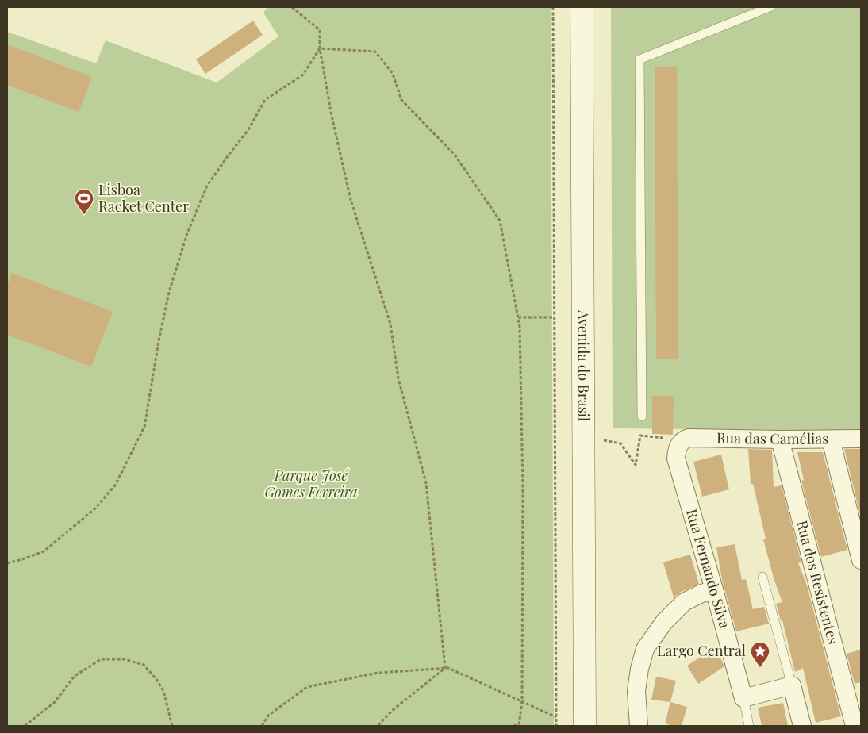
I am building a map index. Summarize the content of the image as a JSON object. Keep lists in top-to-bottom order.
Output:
{
  "streets": {
    "main road": ["Avenida do Brasil"],
    "street": ["Rua das Camélias", "Rua Fernando Silva", "Rua dos Resistentes"]
  },
  "crossings": [
    ["Rua das Camélias", "Rua Fernando Silva"],
    ["Rua das Camélias", "Rua dos Resistentes"]
  ],
  "parks": ["Parque José Gomes Ferreira"],
  "places": {
    "sports": ["Lisboa Racket Center"],
    "place": ["Largo Central"]
  }
}
